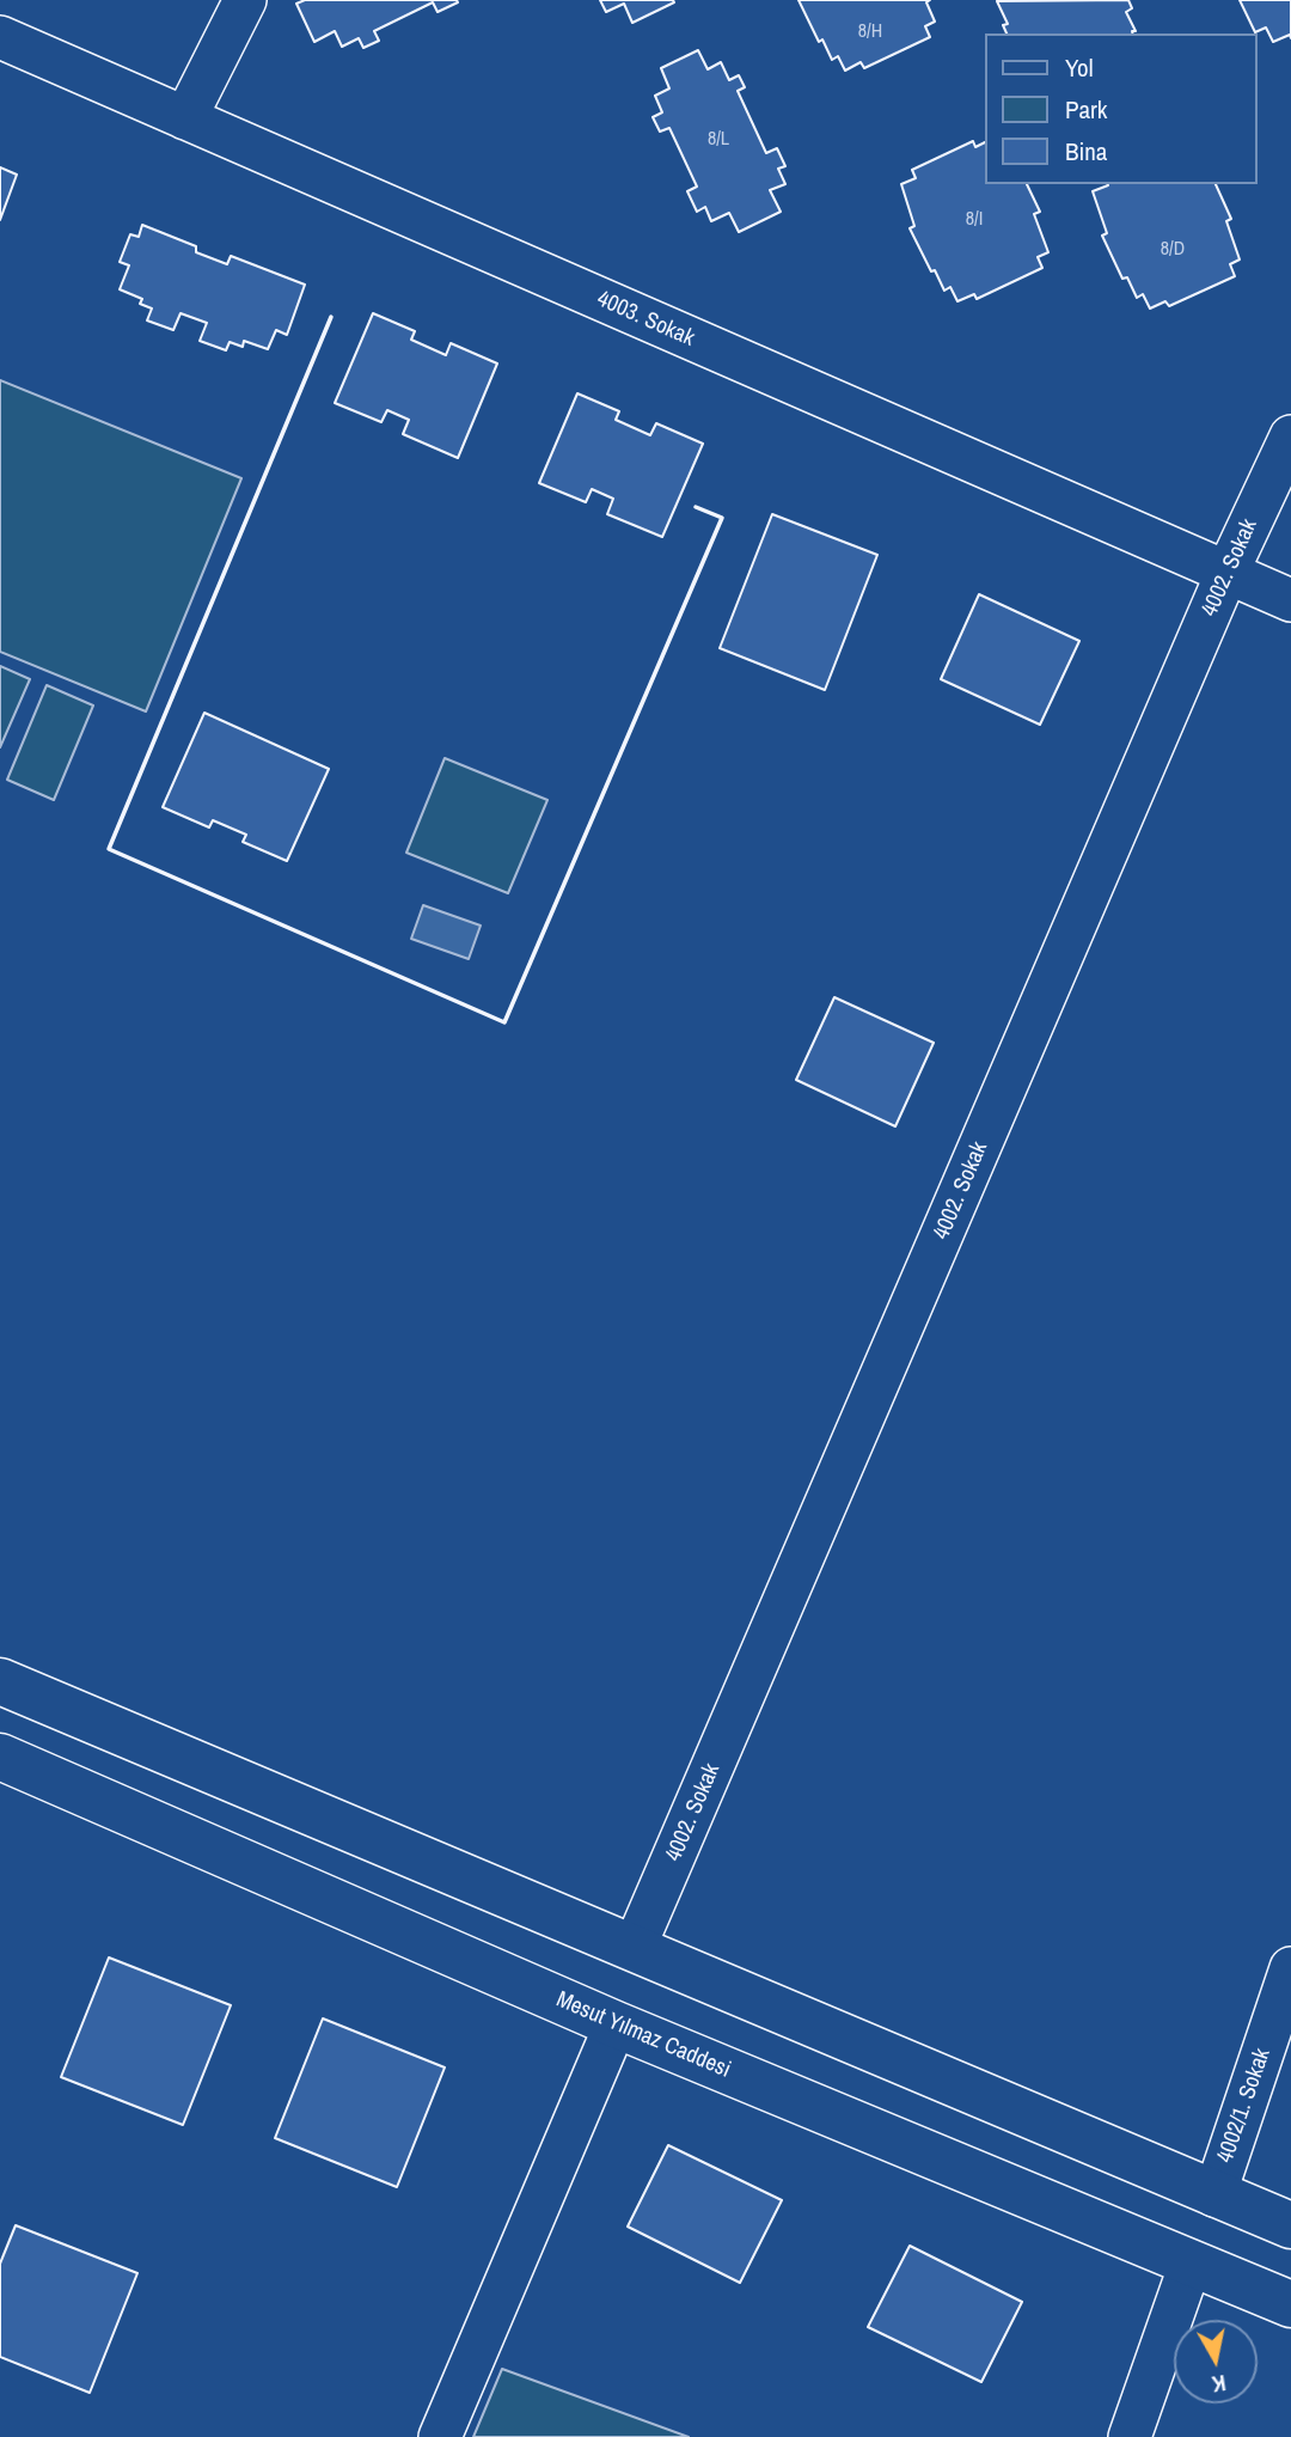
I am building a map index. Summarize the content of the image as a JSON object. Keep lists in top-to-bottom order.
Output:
{
  "streets": {
    "main road": ["Mesut Yılmaz Caddesi"],
    "street": ["4003. Sokak", "4002. Sokak", "4002/1. Sokak"]
  },
  "crossings": [
    ["4003. Sokak", "4002. Sokak"]
  ],
  "house_numbers": [
    "8/H",
    "8/L",
    "8/I",
    "8/D"
  ],
  "legend": ["Yol", "Park", "Bina"],
  "north": "bottom"
}
